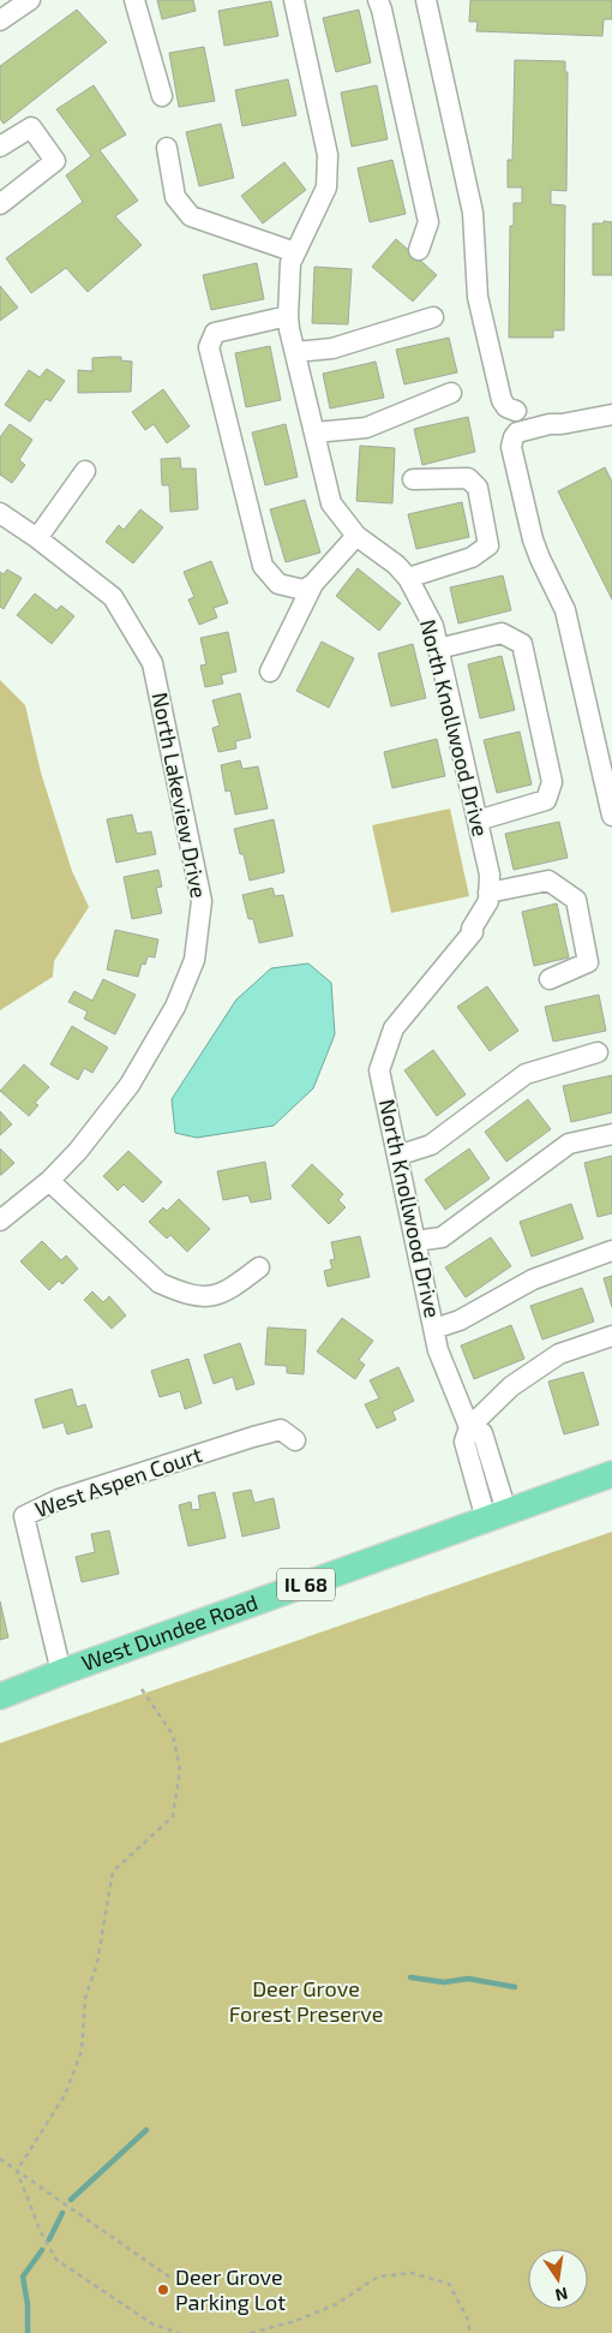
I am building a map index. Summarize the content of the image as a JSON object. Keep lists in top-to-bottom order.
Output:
{
  "streets": {
    "main road": ["IL 68", "West Dundee Road"],
    "street": ["North Knollwood Drive", "North Lakeview Drive", "West Aspen Court"]
  },
  "crossings": [
    ["North Knollwood Drive", "West Dundee Road"],
    ["West Aspen Court", "West Dundee Road"]
  ],
  "parks": ["Deer Grove Forest Preserve"],
  "places": ["Deer Grove Parking Lot"],
  "north": "bottom"
}
